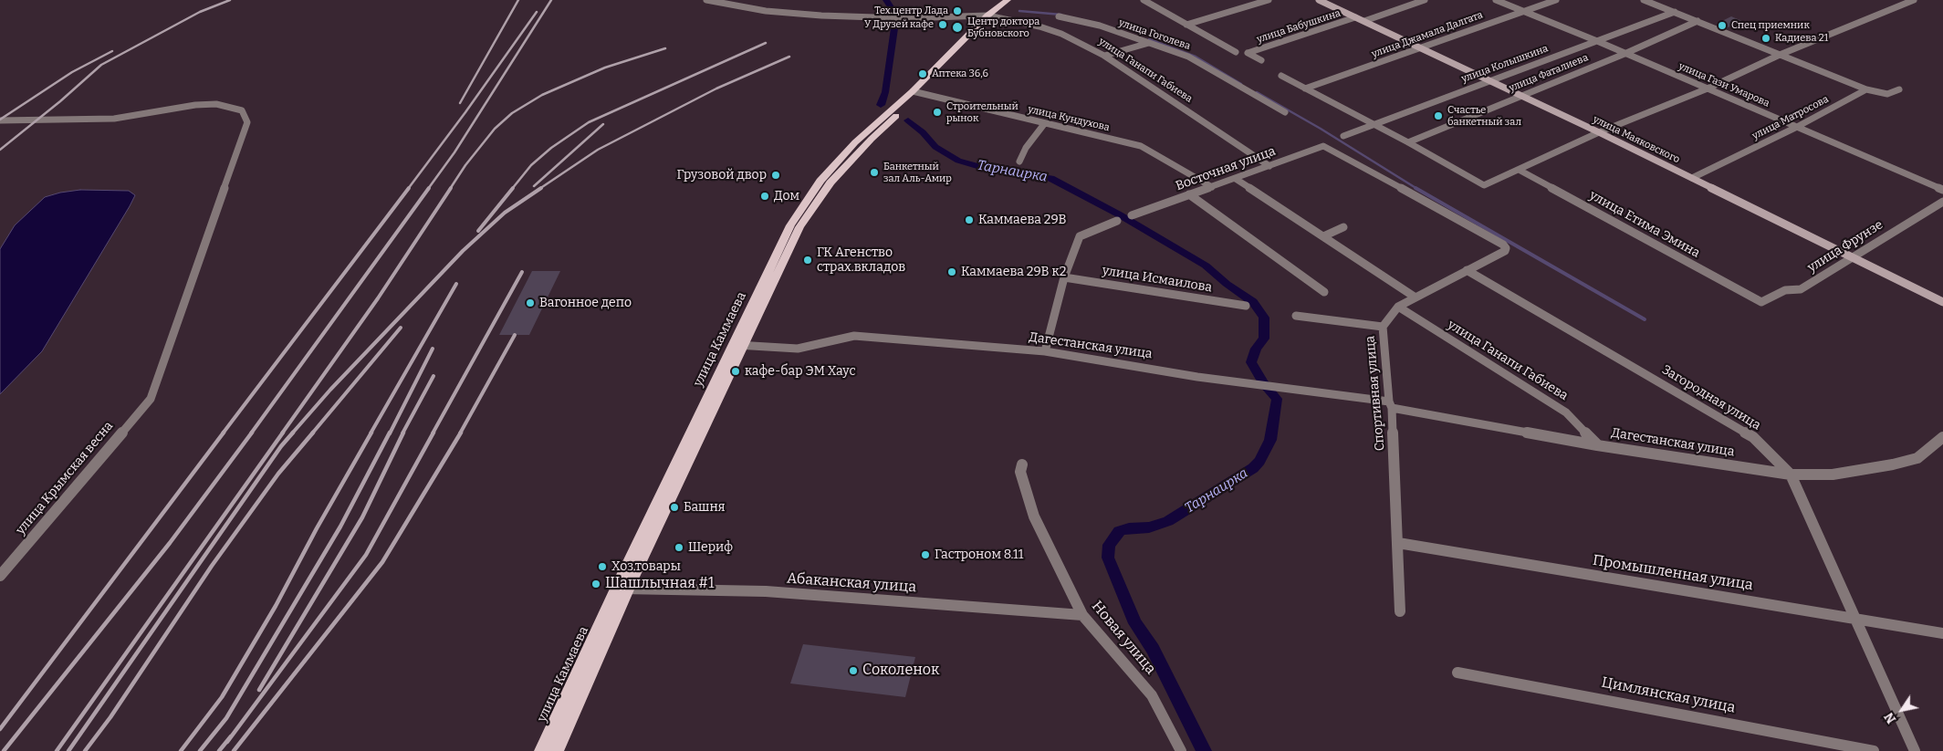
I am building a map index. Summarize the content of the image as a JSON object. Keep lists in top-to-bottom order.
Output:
{
  "streets": {
    "main road": ["улица Каммаева"],
    "street": [
      "улица Бабушкина",
      "улица Гоголева",
      "улица Джамала Далгата",
      "улица Колышкина",
      "улица Ганапи Габиева",
      "улица Фаталиева",
      "улица Гази Умарова",
      "улица Матросова",
      "улица Кундухова",
      "улица Маяковского",
      "Восточная улица",
      "улица Етима Эмина",
      "улица Фрунзе",
      "улица Исмаилова",
      "Дагестанская улица",
      "Спортивная улица",
      "Загородная улица",
      "улица Крымская весна",
      "Промышленная улица",
      "Абаканская улица",
      "Новая улица",
      "Цимлянская улица"
    ]
  },
  "crossings": [
    ["улица Бабушкина", "улица Маяковского"],
    ["улица Джамала Далгата", "улица Гази Умарова"],
    ["улица Джамала Далгата", "улица Маяковского"],
    ["улица Колышкина", "улица Гази Умарова"],
    ["улица Колышкина", "улица Маяковского"],
    ["улица Ганапи Габиева", "Восточная улица"],
    ["улица Ганапи Габиева", "улица Каммаева"],
    ["улица Ганапи Габиева", "Дагестанская улица"],
    ["улица Ганапи Габиева", "Спортивная улица"],
    ["улица Фаталиева", "улица Гази Умарова"],
    ["улица Фаталиева", "улица Маяковского"],
    ["улица Гази Умарова", "улица Матросова"],
    ["улица Матросова", "улица Маяковского"],
    ["улица Кундухова", "Восточная улица"],
    ["улица Кундухова", "улица Каммаева"],
    ["улица Маяковского", "улица Фрунзе"],
    ["Восточная улица", "Спортивная улица"],
    ["улица Етима Эмина", "улица Фрунзе"],
    ["улица Каммаева", "Дагестанская улица"],
    ["улица Каммаева", "Абаканская улица"],
    ["Дагестанская улица", "Спортивная улица"],
    ["Дагестанская улица", "Загородная улица"],
    ["Спортивная улица", "Загородная улица"],
    ["Спортивная улица", "Промышленная улица"],
    ["Загородная улица", "Промышленная улица"],
    ["Абаканская улица", "Новая улица"]
  ],
  "water": ["Тарнаирка"],
  "places": [
    "Тех.центр Лада",
    "У Друзей кафе",
    "Спец приемник",
    "Центр доктора Бубновского",
    "Кадиева 21",
    "Аптека 36,6",
    "Строительный рынок",
    "Счастье банкетный зал",
    "Банкетный зал Аль-Амир",
    "Грузовой двор",
    "Дом",
    "Каммаева 29В",
    "ГК Агенство страх.вкладов",
    "Каммаева 29В к2",
    "Вагонное депо",
    "кафе-бар ЭМ Хаус",
    "Башня",
    "Шериф",
    "Гастроном 8.11",
    "Хоз.товары",
    "Шашлычная #1",
    "Соколенок"
  ],
  "north": "bottom left"
}
